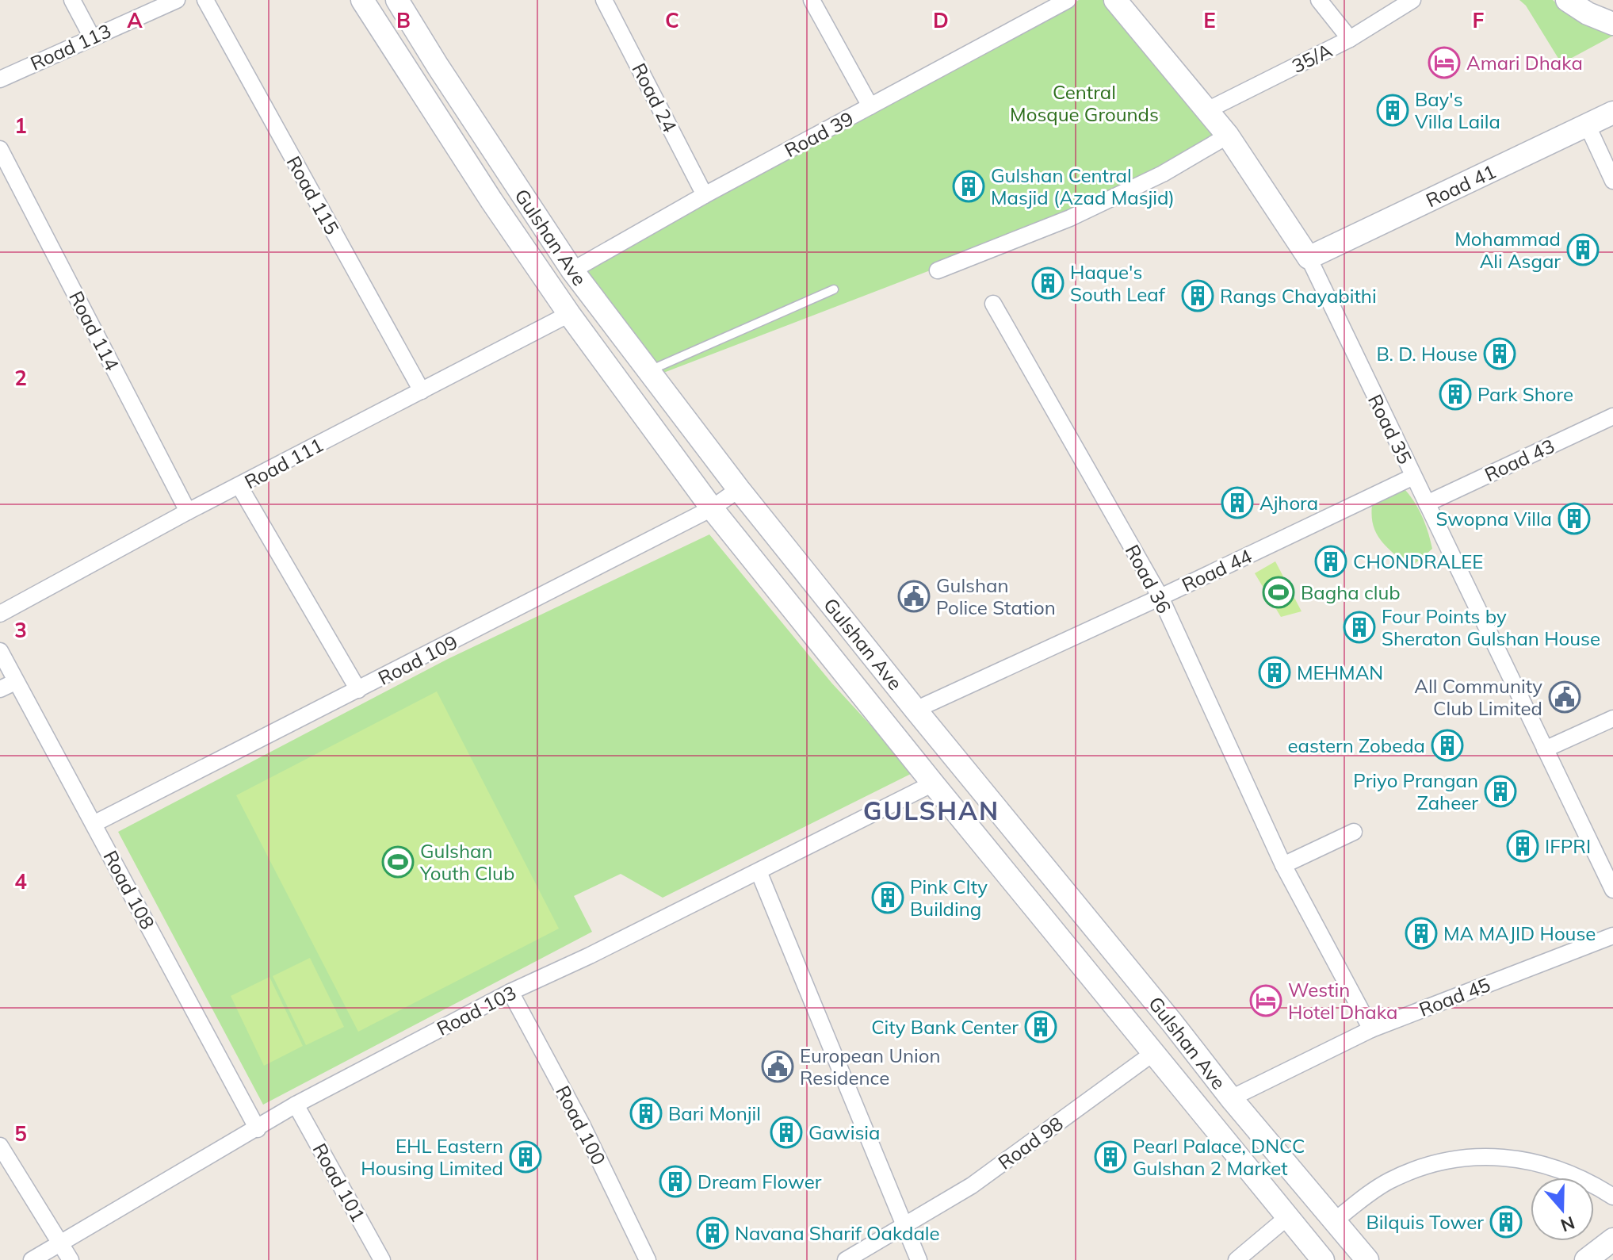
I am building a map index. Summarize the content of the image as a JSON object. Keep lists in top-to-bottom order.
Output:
{
  "streets": {
    "main road": ["Road 41", "Gulshan Ave", "Road 35"],
    "street": [
      "Road 113",
      "35/A",
      "Road 24",
      "Road 39",
      "Road 115",
      "Road 114",
      "Road 43",
      "Road 111",
      "Road 44",
      "Road 36",
      "Road 109",
      "Road 108",
      "Road 45",
      "Road 103",
      "Road 100",
      "Road 98",
      "Road 101"
    ]
  },
  "crossings": [
    ["35/A", "Road 35"],
    ["Road 24", "Road 39"],
    ["Road 39", "Gulshan Ave"],
    ["Road 41", "Road 35"],
    ["Road 115", "Road 111"],
    ["Gulshan Ave", "Road 111"],
    ["Gulshan Ave", "Road 44"],
    ["Gulshan Ave", "Road 109"],
    ["Gulshan Ave", "Road 45"],
    ["Gulshan Ave", "Road 103"],
    ["Gulshan Ave", "Road 98"],
    ["Road 114", "Road 111"],
    ["Road 35", "Road 43"],
    ["Road 35", "Road 44"],
    ["Road 44", "Road 36"],
    ["Road 36", "Road 45"],
    ["Road 109", "Road 108"],
    ["Road 108", "Road 103"],
    ["Road 103", "Road 100"],
    ["Road 103", "Road 101"]
  ],
  "districts": ["GULSHAN"],
  "parks": ["Central Mosque Grounds"],
  "places": {
    "hotel": ["Amari Dhaka", "Westin Hotel Dhaka"],
    "building": [
      "Bay's Villa Laila",
      "Gulshan Central Masjid (Azad Masjid)",
      "Mohammad Ali Asgar",
      "Haque's South Leaf",
      "Rangs Chayabithi",
      "B. D. House",
      "Park Shore",
      "Ajhora",
      "Swopna Villa",
      "CHONDRALEE",
      "Four Points by Sheraton Gulshan House",
      "MEHMAN",
      "eastern Zobeda",
      "Priyo Prangan Zaheer",
      "IFPRI",
      "Pink CIty Building",
      "MA MAJID House",
      "City Bank Center",
      "Bari Monjil",
      "Gawisia",
      "EHL Eastern Housing Limited",
      "Pearl Palace, DNCC Gulshan 2 Market",
      "Dream Flower",
      "Bilquis Tower",
      "Navana Sharif Oakdale"
    ],
    "sports": ["Bagha club", "Gulshan Youth Club"],
    "public building": ["Gulshan Police Station", "All Community Club Limited", "European Union Residence"]
  },
  "north": "bottom",
  "grid": {
    "columns": [
      "A",
      "B",
      "C",
      "D",
      "E",
      "F"
    ],
    "rows": [
      "1",
      "2",
      "3",
      "4",
      "5"
    ]
  }
}
